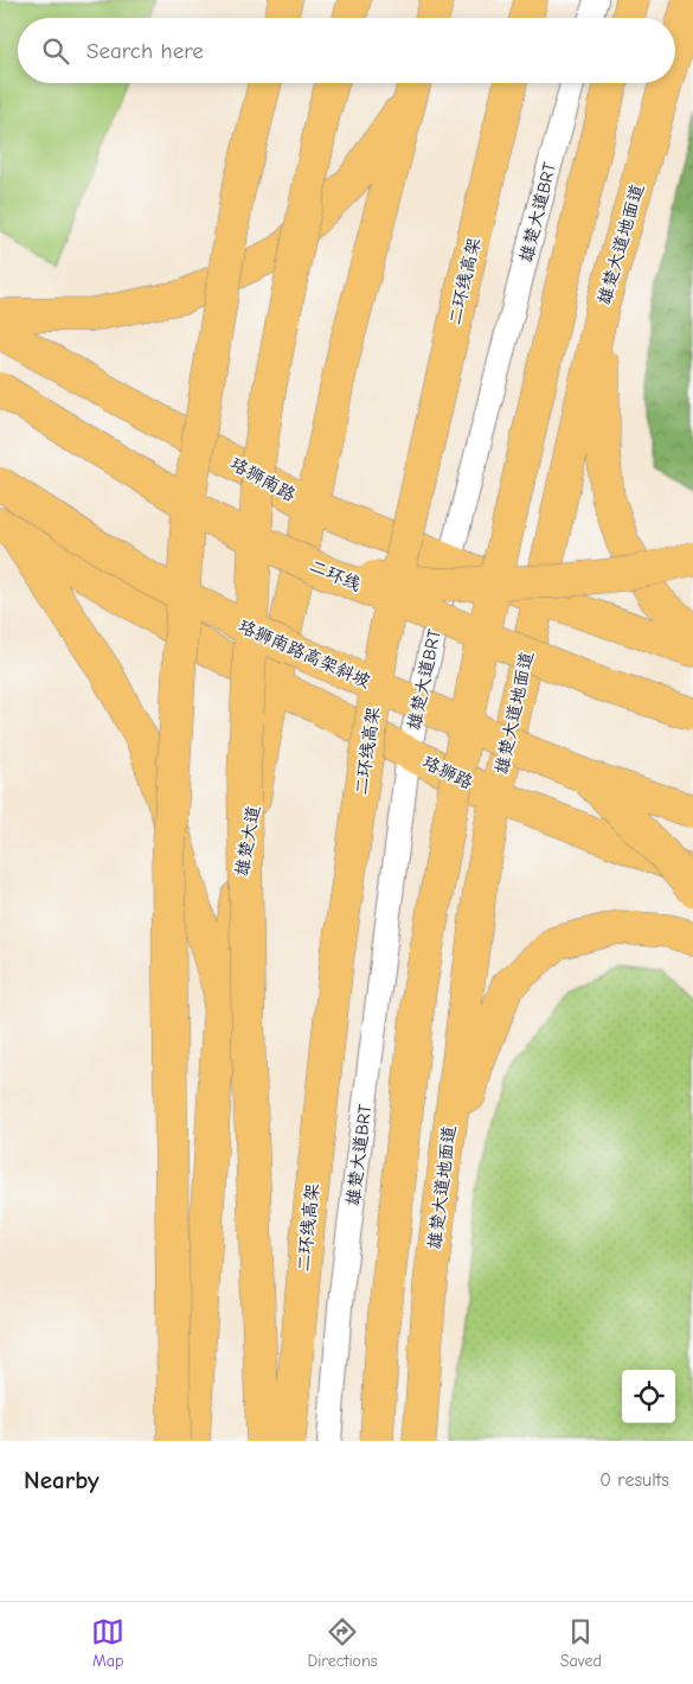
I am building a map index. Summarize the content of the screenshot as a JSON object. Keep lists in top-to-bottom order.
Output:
{
  "streets": {
    "main road": [
      "雄楚大道地面道",
      "二环线高架",
      "珞狮南路",
      "二环线",
      "珞狮南路高架斜坡",
      "珞狮路",
      "雄楚大道"
    ],
    "lane": ["雄楚大道BRT"]
  },
  "crossings": [
    ["雄楚大道BRT", "珞狮南路"],
    ["雄楚大道BRT", "珞狮路"],
    ["雄楚大道地面道", "珞狮南路"],
    ["雄楚大道地面道", "珞狮路"],
    ["珞狮路", "雄楚大道"]
  ],
  "page": {
    "search": "Search here",
    "heading": ["Nearby", "0 results"],
    "nav": ["Map", "Directions", "Saved"]
  }
}
